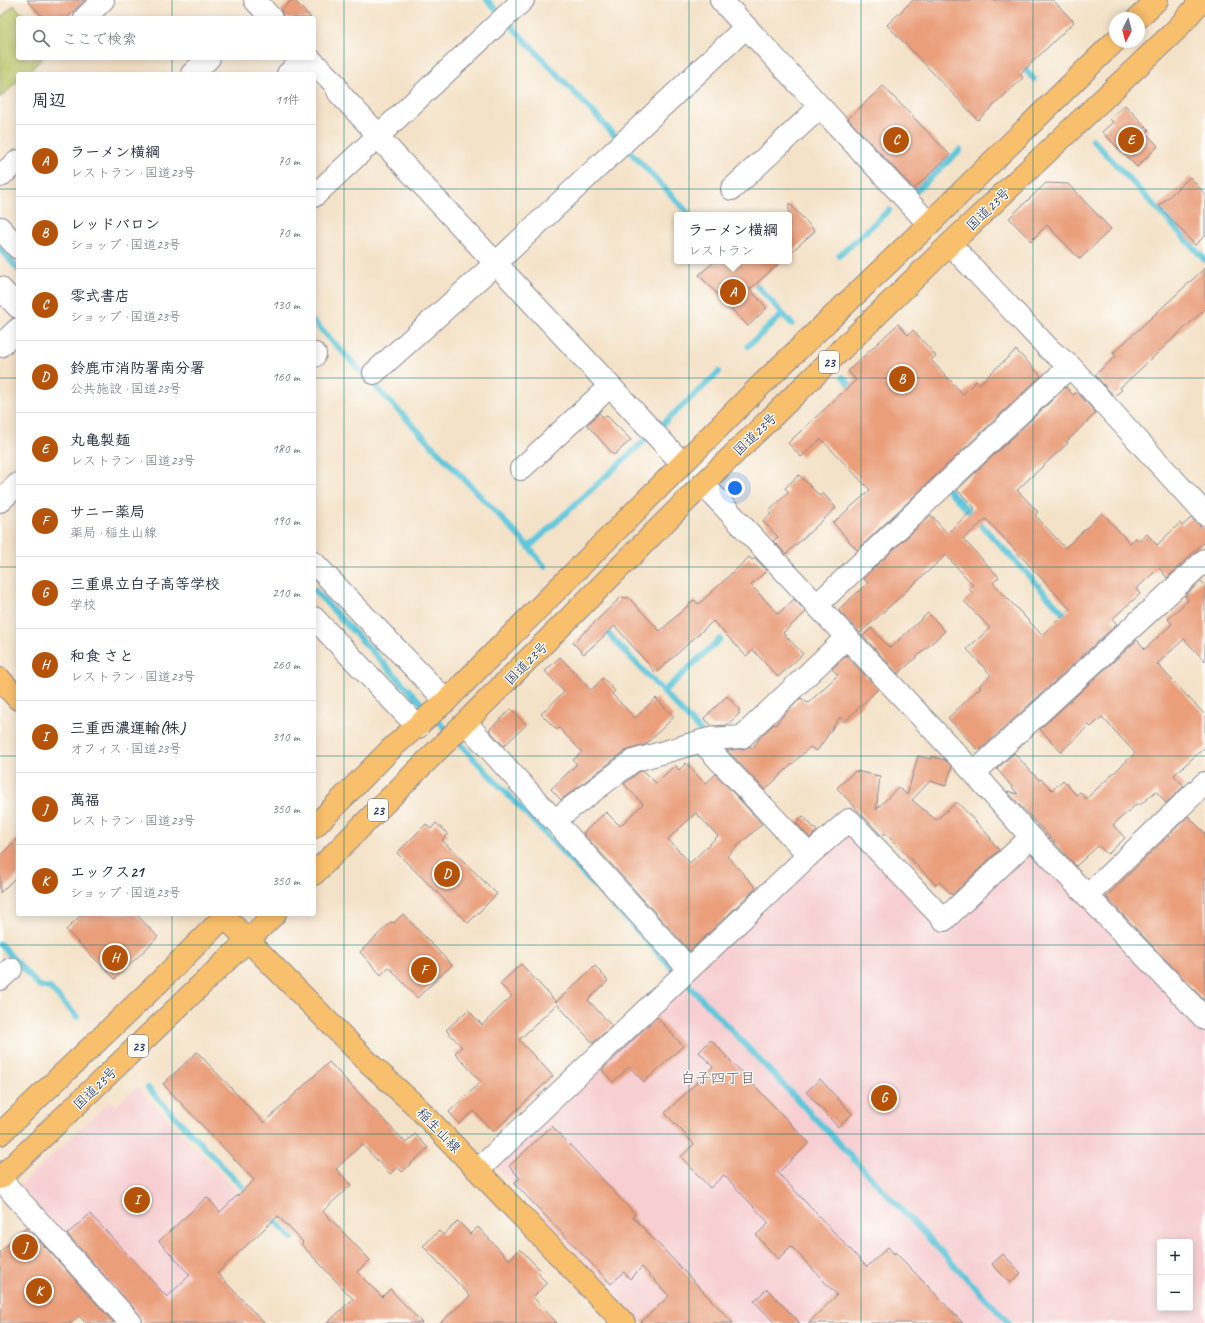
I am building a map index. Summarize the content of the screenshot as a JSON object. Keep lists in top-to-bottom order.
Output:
{
  "streets": {
    "main road": ["国道23号", "23", "稲生山線"]
  },
  "crossings": [
    ["国道23号", "稲生山線"]
  ],
  "districts": ["白子四丁目"],
  "north": "bottom",
  "page": {
    "search": "ここで検索",
    "heading": ["周辺", "11件"],
    "list": [
      {
        "mark": "A",
        "name": "ラーメン横綱",
        "note": "レストラン · 国道23号",
        "value": "70 m"
      },
      {
        "mark": "B",
        "name": "レッドバロン",
        "note": "ショップ · 国道23号",
        "value": "70 m"
      },
      {
        "mark": "C",
        "name": "零式書店",
        "note": "ショップ · 国道23号",
        "value": "130 m"
      },
      {
        "mark": "D",
        "name": "鈴鹿市消防署南分署",
        "note": "公共施設 · 国道23号",
        "value": "160 m"
      },
      {
        "mark": "E",
        "name": "丸亀製麺",
        "note": "レストラン · 国道23号",
        "value": "180 m"
      },
      {
        "mark": "F",
        "name": "サニー薬局",
        "note": "薬局 · 稲生山線",
        "value": "190 m"
      },
      {
        "mark": "G",
        "name": "三重県立白子高等学校",
        "note": "学校",
        "value": "210 m"
      },
      {
        "mark": "H",
        "name": "和食 さと",
        "note": "レストラン · 国道23号",
        "value": "260 m"
      },
      {
        "mark": "I",
        "name": "三重西濃運輸(株)",
        "note": "オフィス · 国道23号",
        "value": "310 m"
      },
      {
        "mark": "J",
        "name": "萬福",
        "note": "レストラン · 国道23号",
        "value": "350 m"
      },
      {
        "mark": "K",
        "name": "エックス21",
        "note": "ショップ · 国道23号",
        "value": "350 m"
      }
    ],
    "pins": [
      "C",
      "E",
      "A",
      "B",
      "D",
      "H",
      "F",
      "G",
      "I",
      "J",
      "K"
    ],
    "popup": ["ラーメン横綱", "レストラン"],
    "map_buttons": ["+", "−"]
  }
}
